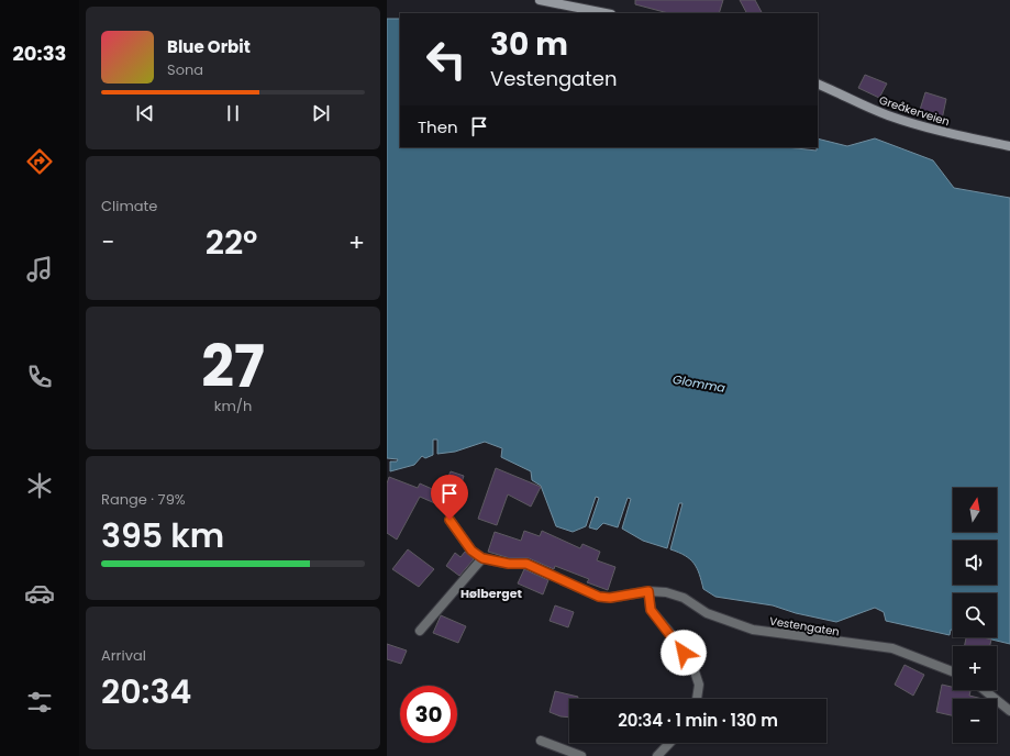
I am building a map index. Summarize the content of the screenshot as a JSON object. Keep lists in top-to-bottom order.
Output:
{
  "streets": {
    "main road": ["Greåkerveien"],
    "street": ["Vestengaten"]
  },
  "districts": ["Hølberget"],
  "water": ["Glomma"],
  "north": "top",
  "page": {
    "tabs": "20:33",
    "turn": ["30 m", "Vestengaten"],
    "song": ["Blue Orbit", "Sona"],
    "then": "Then",
    "tile": [
      "Climate",
      ["27", "km/h"],
      ["Range · 79%", "395 km"],
      ["Arrival", "20:34"]
    ],
    "heat": ["−", "22°", "+"],
    "map_buttons": ["+", "−"],
    "limit": "30",
    "trip": "20:34 · 1 min · 130 m"
  }
}
